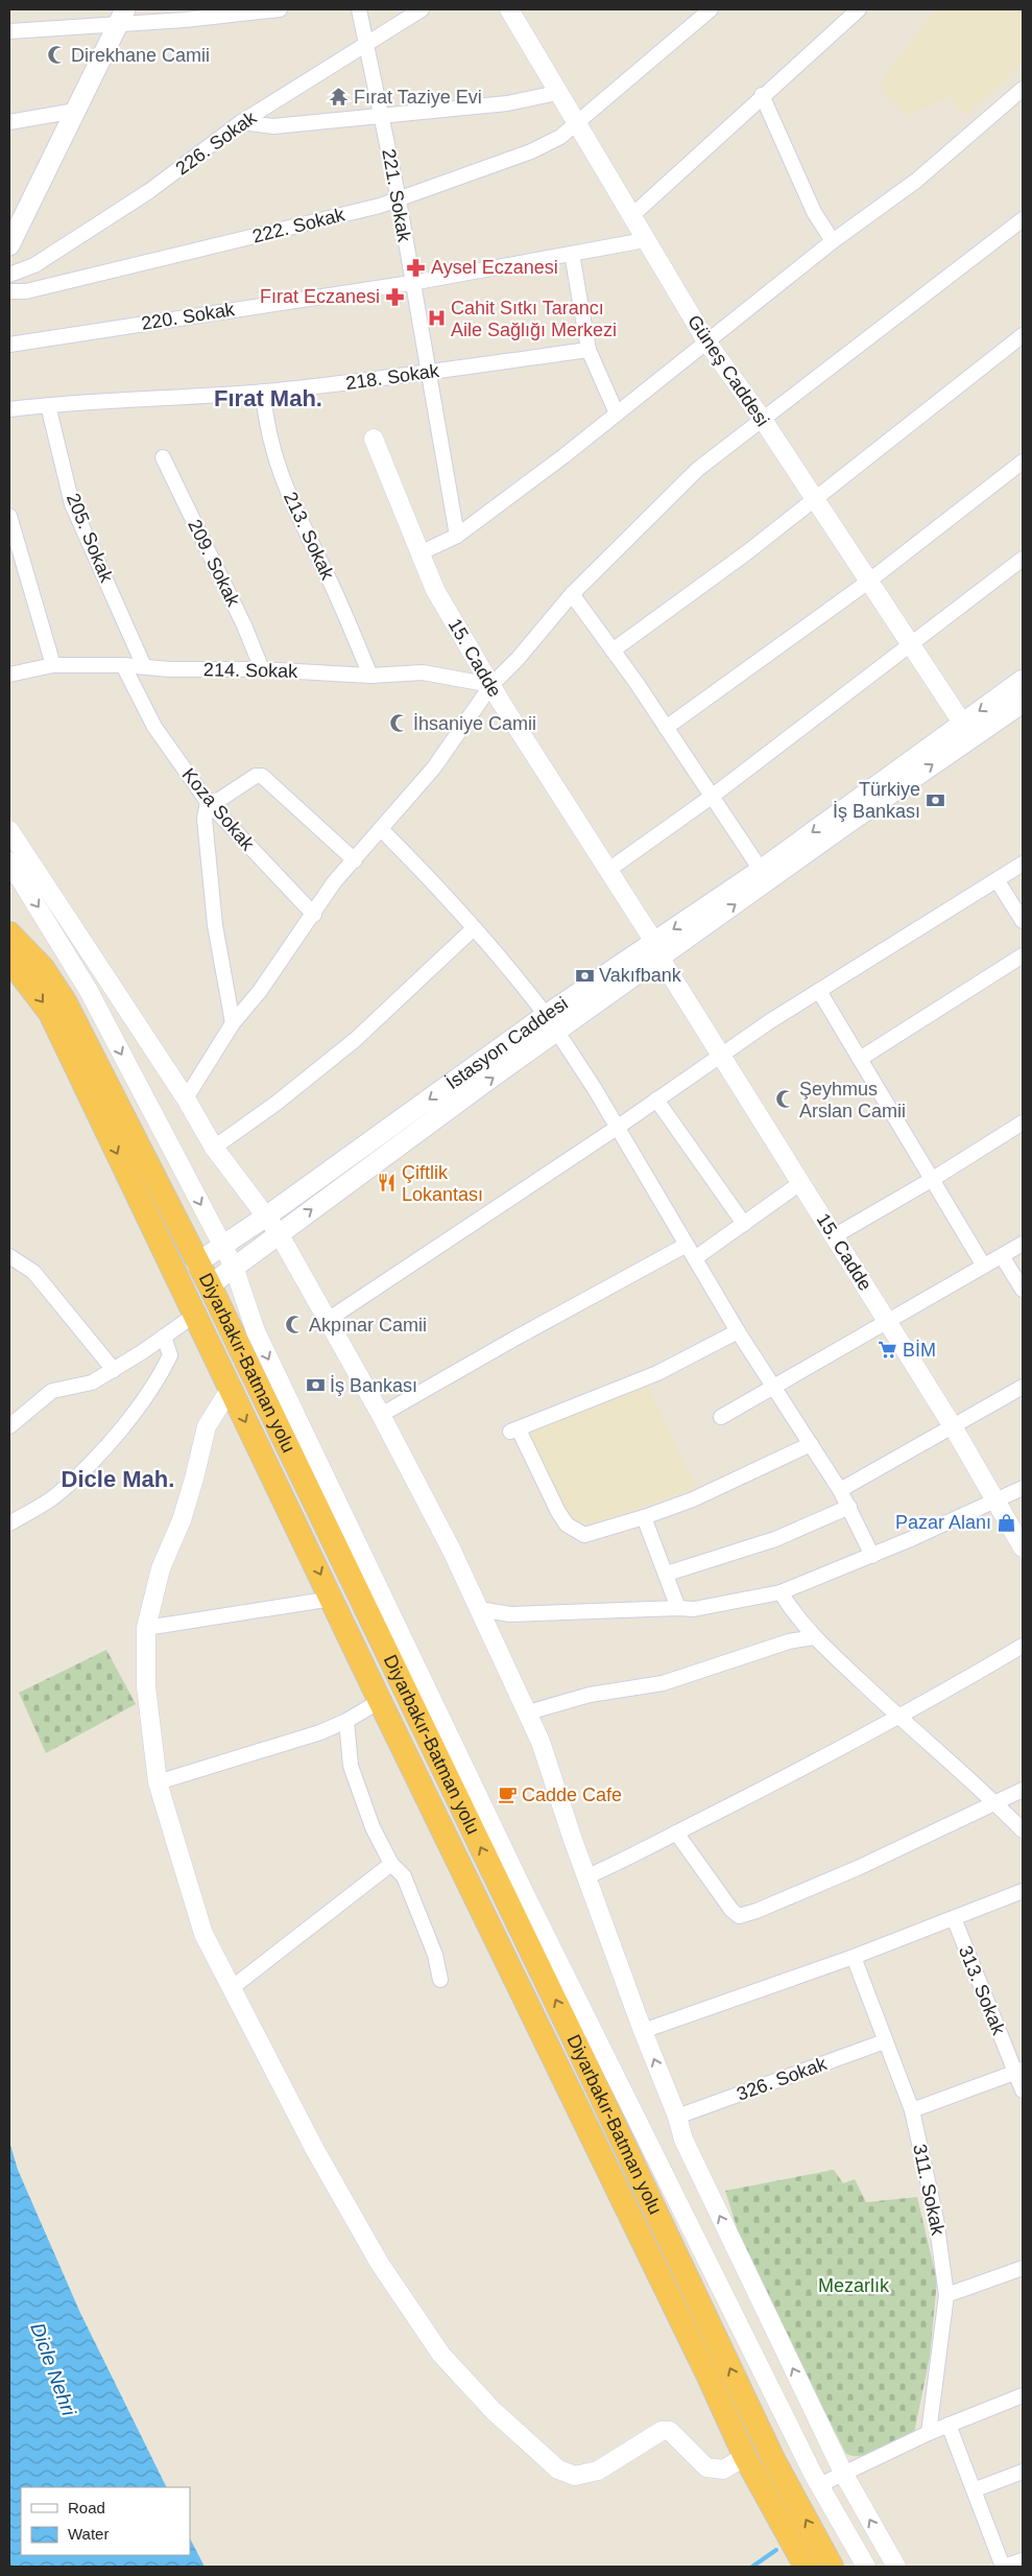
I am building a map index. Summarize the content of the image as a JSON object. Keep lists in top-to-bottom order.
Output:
{
  "streets": {
    "highway": ["Diyarbakır-Batman yolu"],
    "main road": ["İstasyon Caddesi"],
    "street": [
      "226. Sokak",
      "221. Sokak",
      "222. Sokak",
      "220. Sokak",
      "Güneş Caddesi",
      "218. Sokak",
      "213. Sokak",
      "205. Sokak",
      "209. Sokak",
      "15. Cadde",
      "214. Sokak",
      "Koza Sokak",
      "313. Sokak",
      "326. Sokak",
      "311. Sokak"
    ]
  },
  "crossings": [
    ["226. Sokak", "221. Sokak"],
    ["221. Sokak", "222. Sokak"],
    ["221. Sokak", "220. Sokak"],
    ["221. Sokak", "218. Sokak"],
    ["222. Sokak", "Güneş Caddesi"],
    ["220. Sokak", "Güneş Caddesi"],
    ["Güneş Caddesi", "İstasyon Caddesi"],
    ["218. Sokak", "213. Sokak"],
    ["218. Sokak", "205. Sokak"],
    ["213. Sokak", "214. Sokak"],
    ["205. Sokak", "214. Sokak"],
    ["209. Sokak", "214. Sokak"],
    ["15. Cadde", "214. Sokak"],
    ["15. Cadde", "İstasyon Caddesi"],
    ["214. Sokak", "Koza Sokak"],
    ["İstasyon Caddesi", "Diyarbakır-Batman yolu"],
    ["326. Sokak", "311. Sokak"]
  ],
  "districts": ["Fırat Mah.", "Dicle Mah."],
  "water": ["Dicle Nehri"],
  "parks": ["Mezarlık"],
  "places": {
    "mosque": [
      "Direkhane Camii",
      "İhsaniye Camii",
      "Şeyhmus Arslan Camii",
      "Akpınar Camii"
    ],
    "temple": ["Fırat Taziye Evi"],
    "pharmacy": ["Aysel Eczanesi", "Fırat Eczanesi"],
    "hospital": ["Cahit Sıtkı Tarancı Aile Sağlığı Merkezi"],
    "bank": ["Türkiye İş Bankası", "Vakıfbank", "İş Bankası"],
    "restaurant": ["Çiftlik Lokantası"],
    "supermarket": ["BİM"],
    "shop": ["Pazar Alanı"],
    "cafe": ["Cadde Cafe"]
  },
  "legend": ["Road", "Water"]
}
